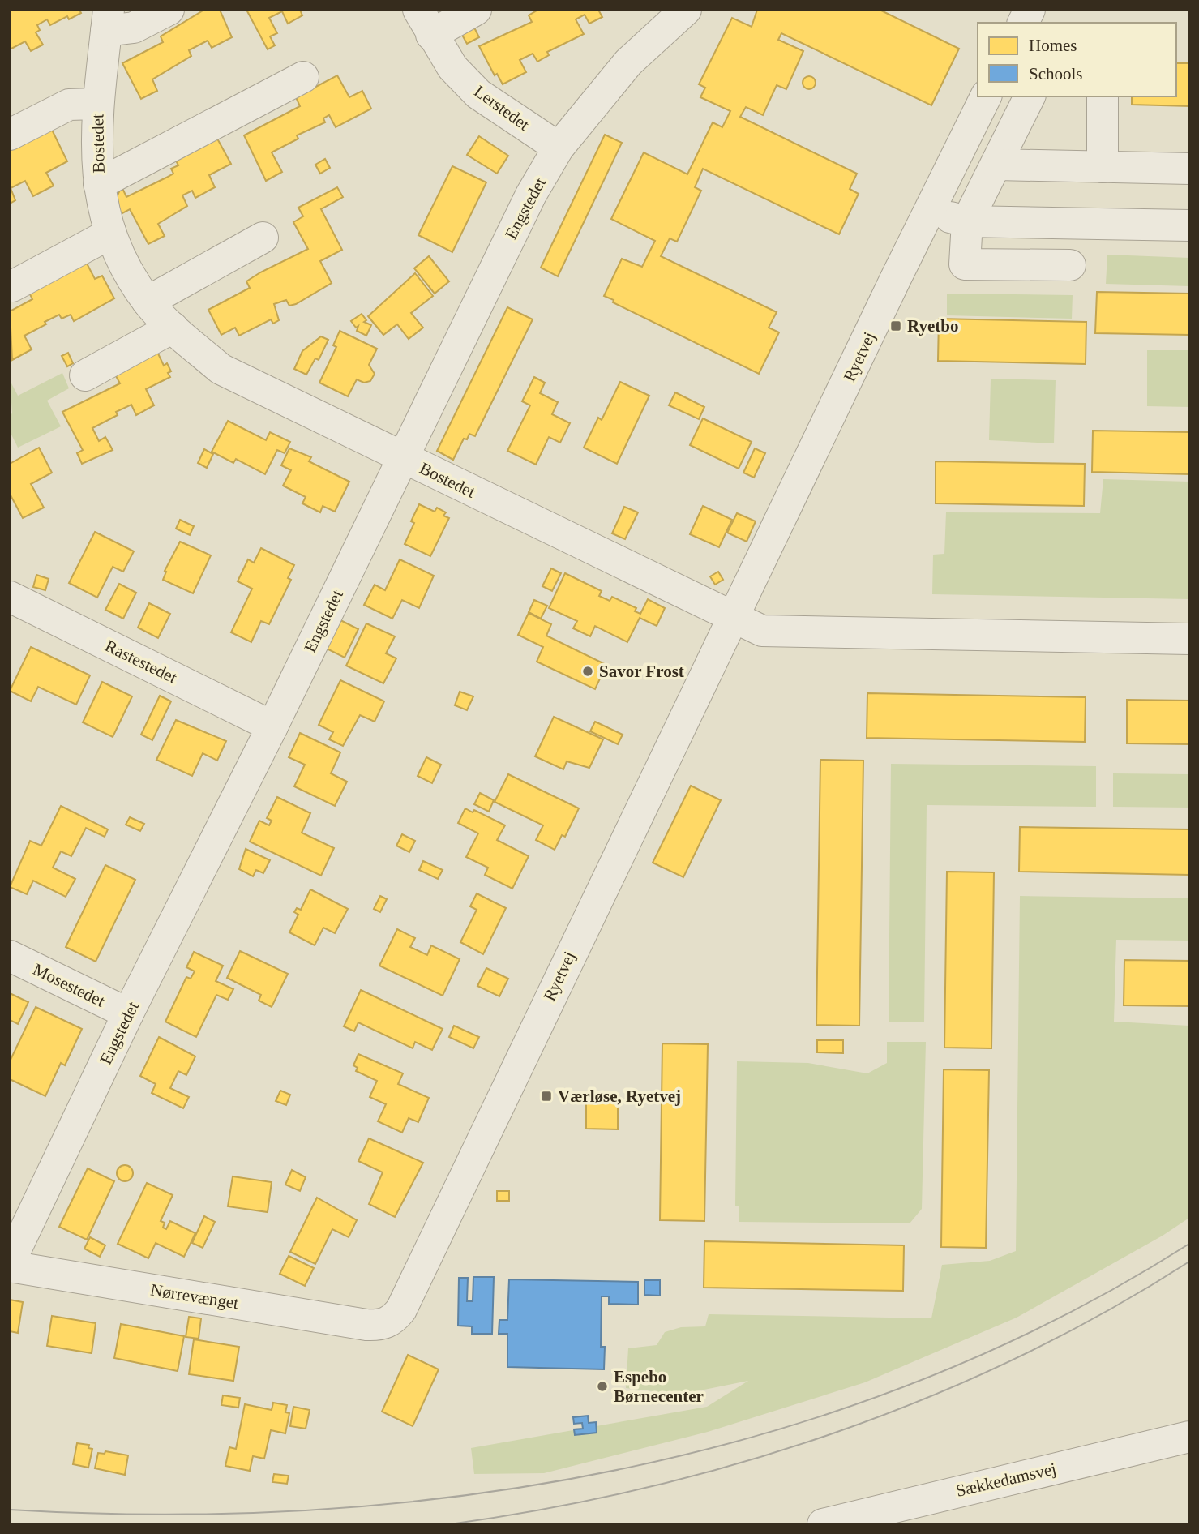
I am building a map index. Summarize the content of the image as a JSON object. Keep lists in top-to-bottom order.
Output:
{
  "streets": {
    "street": [
      "Lerstedet",
      "Bostedet",
      "Engstedet",
      "Ryetvej",
      "Rastestedet",
      "Mosestedet",
      "Nørrevænget",
      "Sækkedamsvej"
    ]
  },
  "crossings": [
    ["Lerstedet", "Engstedet"],
    ["Bostedet", "Engstedet"],
    ["Bostedet", "Ryetvej"],
    ["Engstedet", "Rastestedet"],
    ["Engstedet", "Mosestedet"],
    ["Engstedet", "Nørrevænget"],
    ["Ryetvej", "Nørrevænget"]
  ],
  "places": {
    "transit": ["Ryetbo", "Værløse, Ryetvej"],
    "other": ["Savor Frost", "Espebo Børnecenter"]
  },
  "legend": ["Homes", "Schools"]
}
